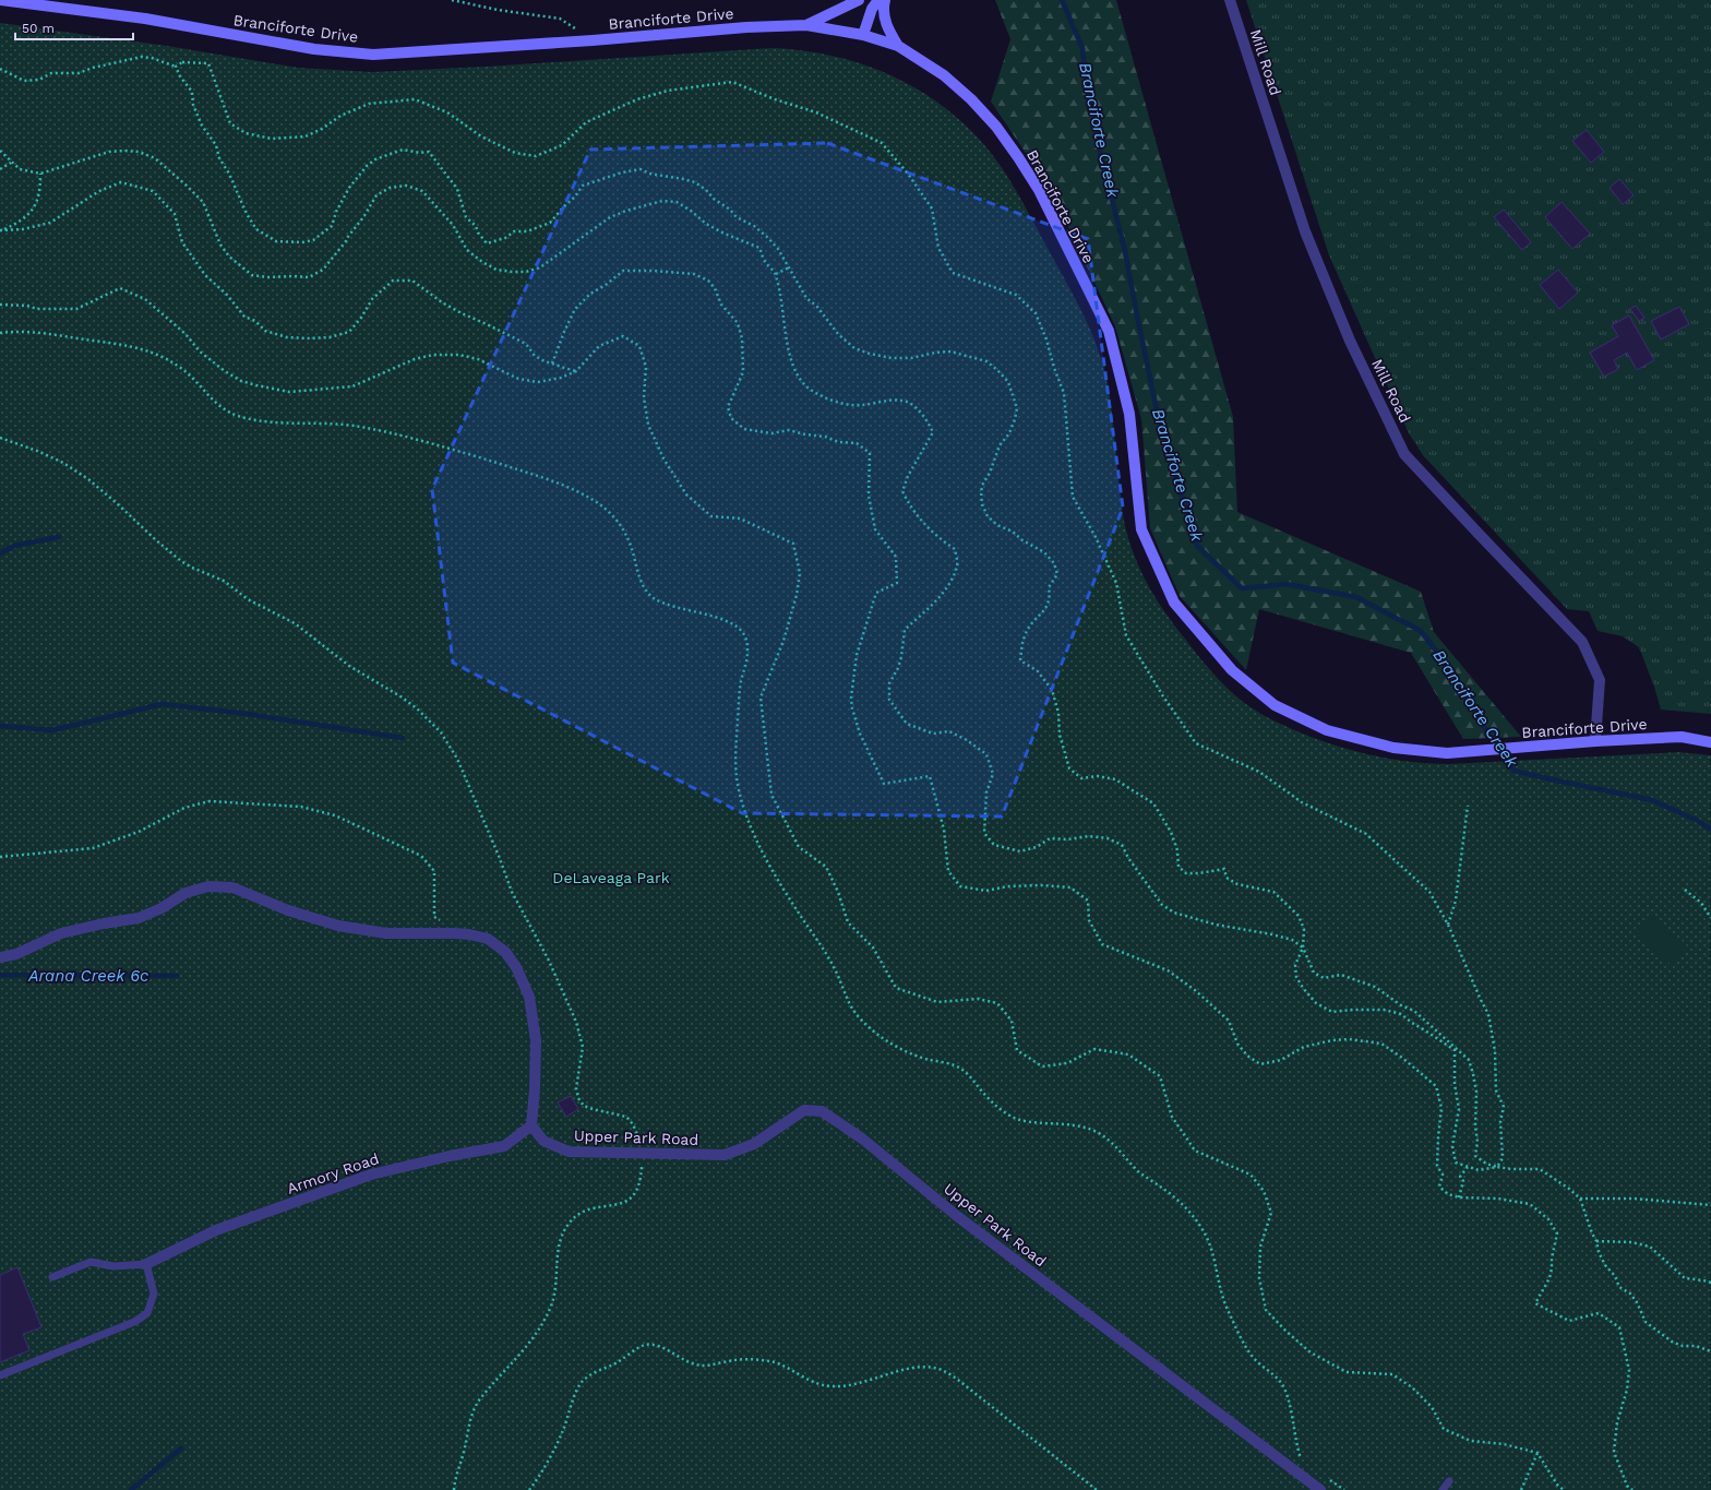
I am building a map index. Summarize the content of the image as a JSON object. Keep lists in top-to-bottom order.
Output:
{
  "streets": {
    "street": [
      "Branciforte Drive",
      "Mill Road",
      "Upper Park Road",
      "Armory Road"
    ]
  },
  "crossings": [
    ["Branciforte Drive", "Mill Road"],
    ["Upper Park Road", "Armory Road"]
  ],
  "water": ["Branciforte Creek", "Arana Creek 6c"],
  "parks": ["DeLaveaga Park"],
  "scale_bar": "50 m"
}
